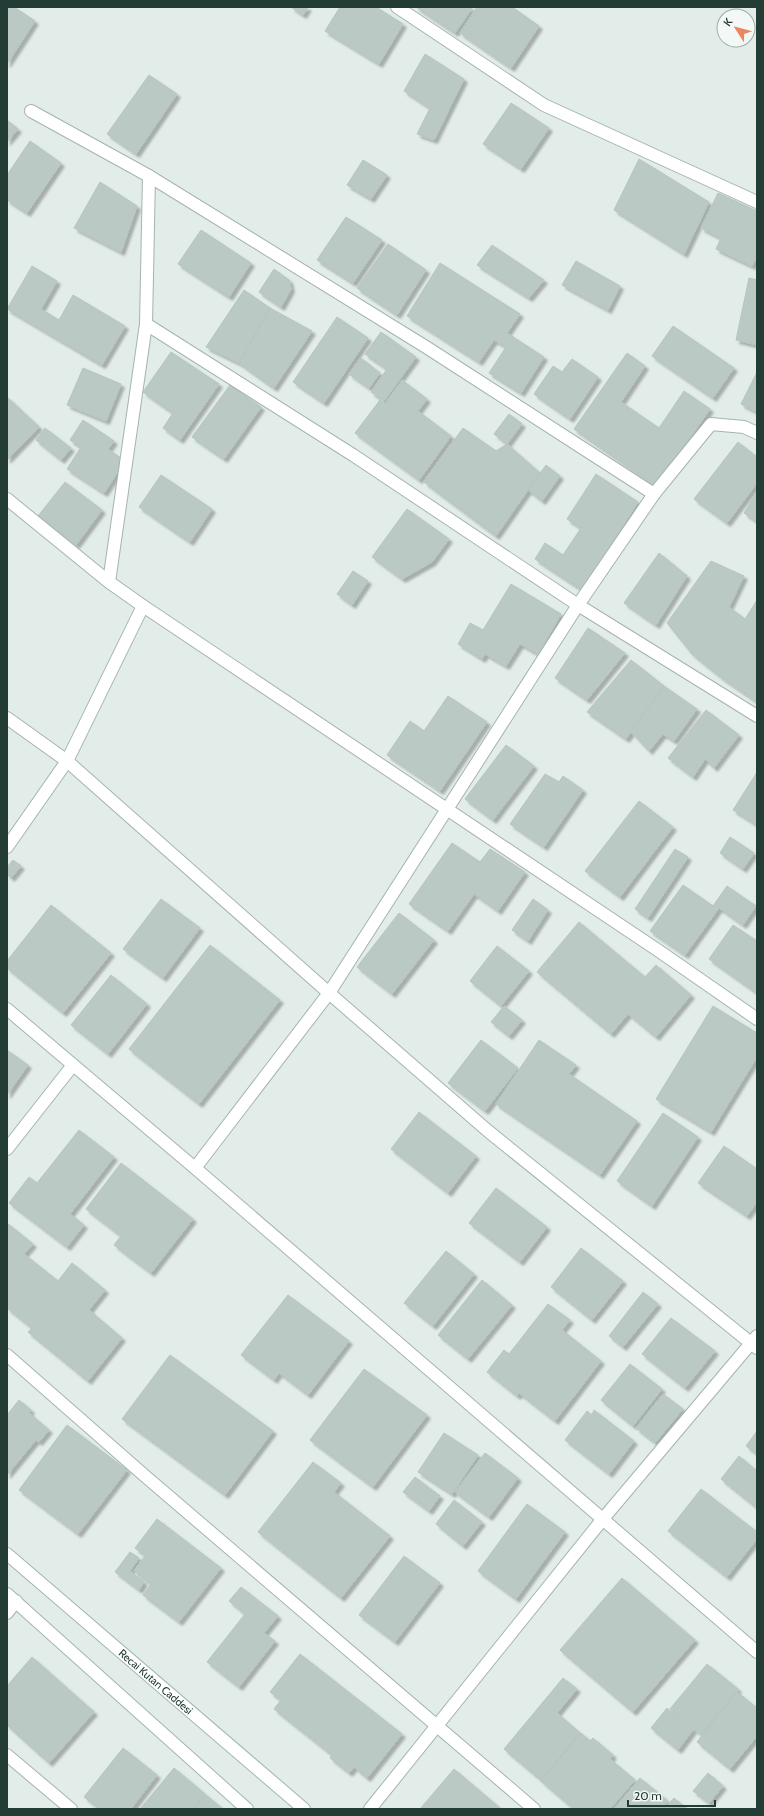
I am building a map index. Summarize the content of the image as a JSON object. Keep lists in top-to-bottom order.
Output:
{
  "streets": {
    "street": ["Recai Kutan Caddesi"]
  },
  "scale_bar": "20 m",
  "north": "top left"
}
